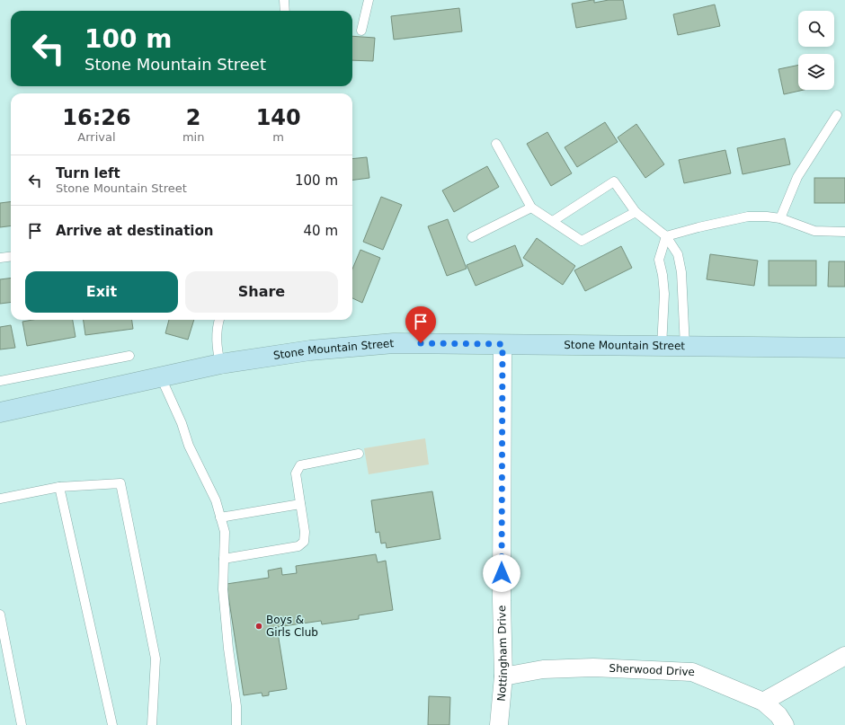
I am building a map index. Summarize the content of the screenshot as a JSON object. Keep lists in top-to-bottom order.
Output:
{
  "streets": {
    "main road": ["Stone Mountain Street"],
    "street": ["Nottingham Drive", "Sherwood Drive"]
  },
  "crossings": [
    ["Stone Mountain Street", "Nottingham Drive"],
    ["Nottingham Drive", "Sherwood Drive"]
  ],
  "places": ["Boys & Girls Club"],
  "page": {
    "turn": ["100 m", "Stone Mountain Street"],
    "eta": [
      "16:26",
      "Arrival",
      "2",
      "min",
      "140",
      "m"
    ],
    "list": [
      {
        "name": "Turn left",
        "note": "Stone Mountain Street",
        "value": "100 m"
      },
      {
        "name": "Arrive at destination",
        "value": "40 m"
      }
    ],
    "buttons": ["Exit", "Share"]
  }
}
